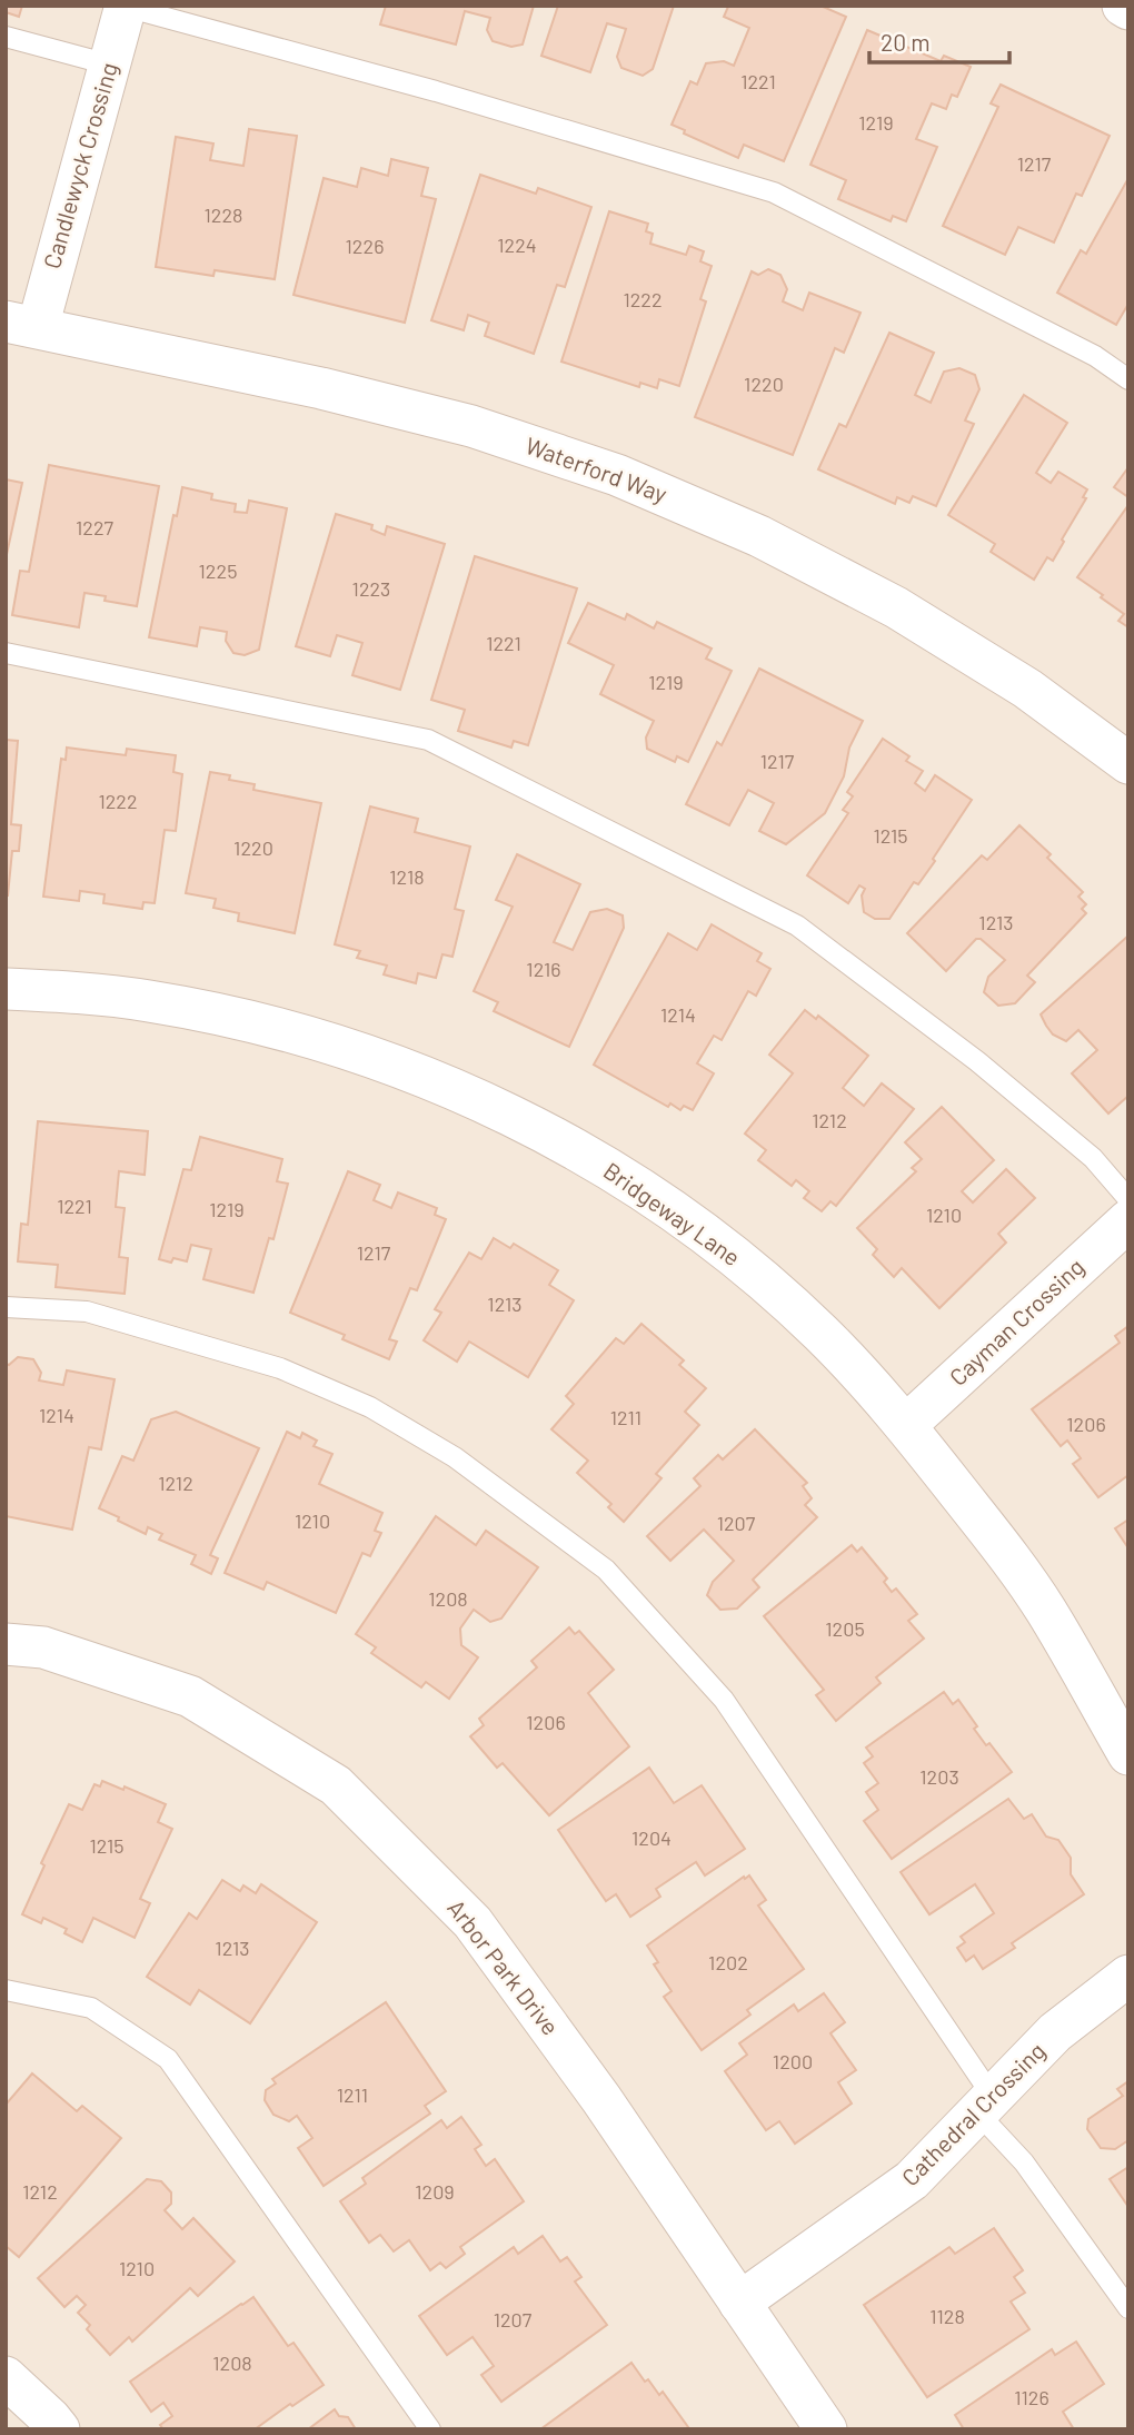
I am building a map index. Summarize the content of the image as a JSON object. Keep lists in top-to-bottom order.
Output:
{
  "streets": {
    "street": [
      "Candlewyck Crossing",
      "Waterford Way",
      "Bridgeway Lane",
      "Cayman Crossing",
      "Arbor Park Drive",
      "Cathedral Crossing"
    ]
  },
  "crossings": [
    ["Candlewyck Crossing", "Waterford Way"],
    ["Bridgeway Lane", "Cayman Crossing"],
    ["Arbor Park Drive", "Cathedral Crossing"]
  ],
  "house_numbers": [
    "1221",
    "1219",
    "1217",
    "1228",
    "1224",
    "1226",
    "1222",
    "1220",
    "1227",
    "1225",
    "1223",
    "1221",
    "1219",
    "1217",
    "1222",
    "1215",
    "1220",
    "1218",
    "1213",
    "1216",
    "1214",
    "1212",
    "1221",
    "1219",
    "1210",
    "1217",
    "1213",
    "1214",
    "1211",
    "1206",
    "1212",
    "1210",
    "1207",
    "1208",
    "1205",
    "1206",
    "1203",
    "1204",
    "1215",
    "1213",
    "1202",
    "1200",
    "1211",
    "1212",
    "1209",
    "1210",
    "1128",
    "1207",
    "1208",
    "1126"
  ],
  "scale_bar": "20 m"
}
